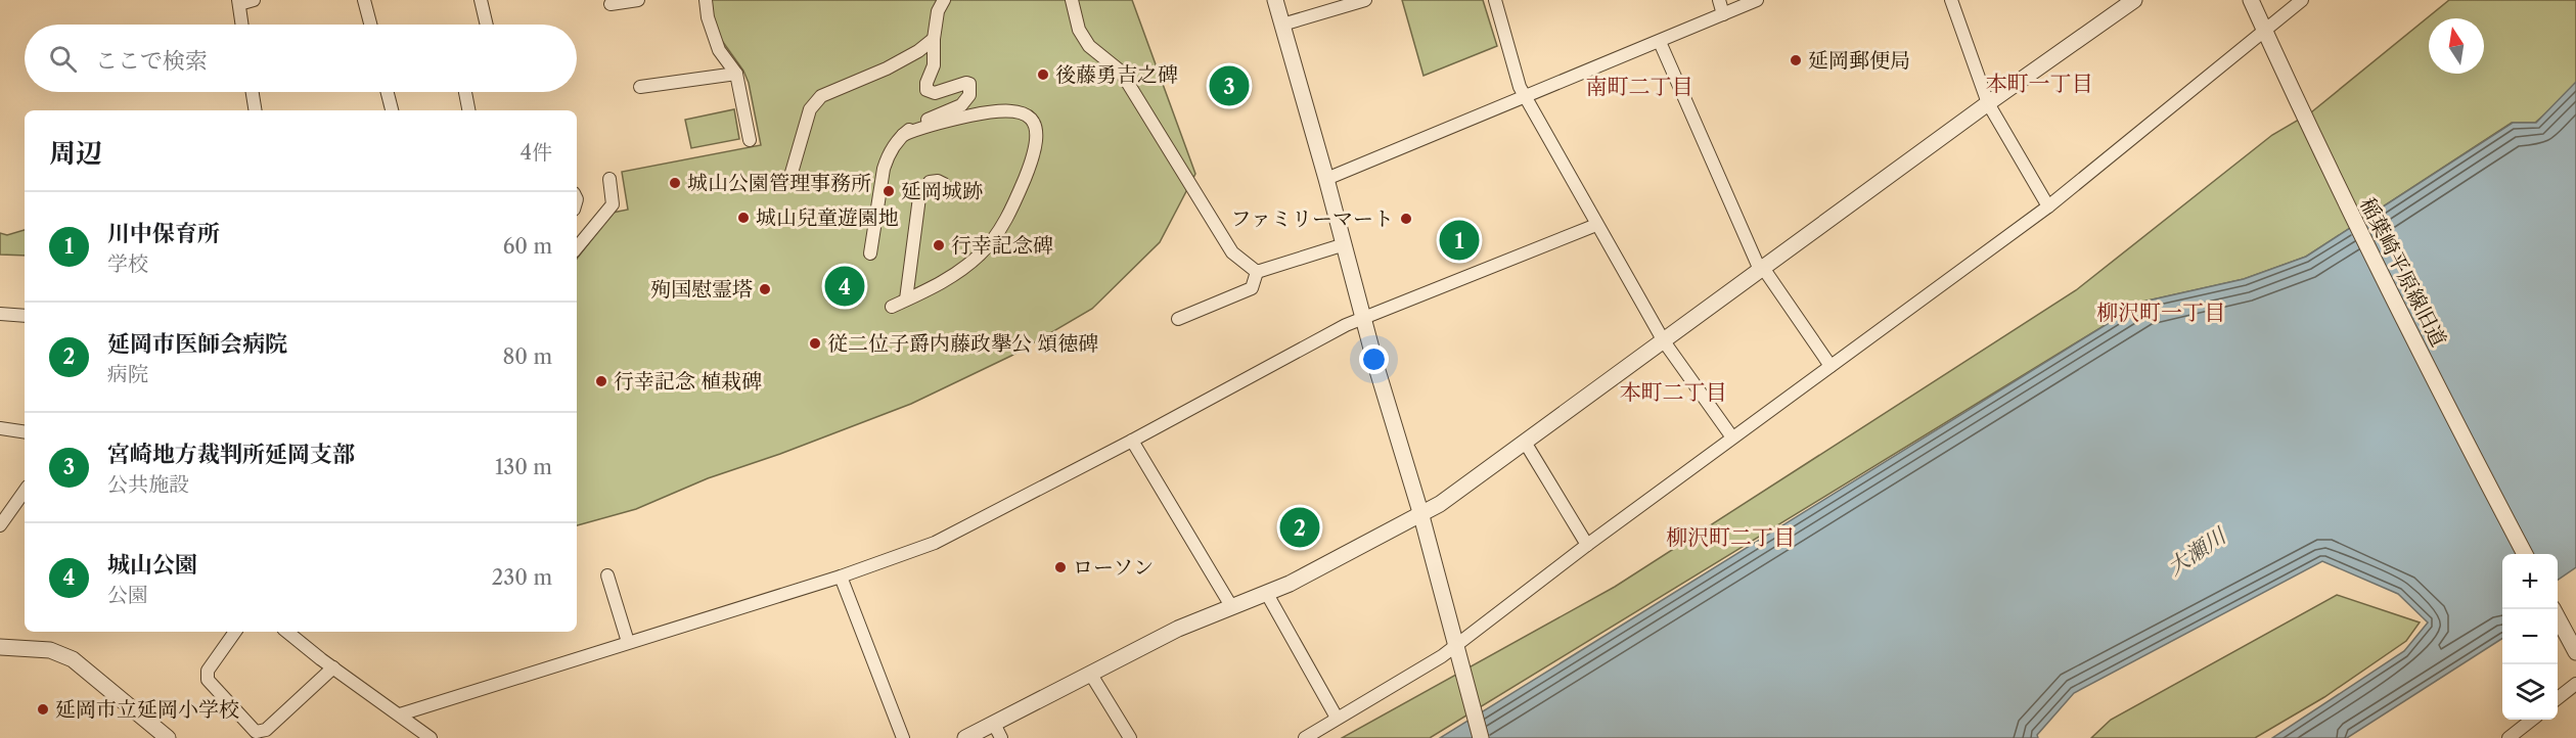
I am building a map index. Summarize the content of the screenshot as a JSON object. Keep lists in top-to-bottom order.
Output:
{
  "streets": {
    "street": ["稲葉崎平原線旧道"]
  },
  "districts": [
    "本町一丁目",
    "南町二丁目",
    "柳沢町一丁目",
    "本町二丁目",
    "柳沢町二丁目"
  ],
  "water": ["大瀬川"],
  "places": [
    "延岡郵便局",
    "後藤勇吉之碑",
    "城山公園管理事務所",
    "延岡城跡",
    "城山兒童遊園地",
    "ファミリーマート",
    "行幸記念碑",
    "殉国慰霊塔",
    "従二位子爵内藤政擧公 頌徳碑",
    "行幸記念 植栽碑",
    "ローソン",
    "延岡市立延岡小学校"
  ],
  "north": "top",
  "page": {
    "search": "ここで検索",
    "pins": [
      "3",
      "1",
      "4",
      "2"
    ],
    "heading": ["周辺", "4件"],
    "list": [
      {
        "mark": "1",
        "name": "川中保育所",
        "note": "学校",
        "value": "60 m"
      },
      {
        "mark": "2",
        "name": "延岡市医師会病院",
        "note": "病院",
        "value": "80 m"
      },
      {
        "mark": "3",
        "name": "宮崎地方裁判所延岡支部",
        "note": "公共施設",
        "value": "130 m"
      },
      {
        "mark": "4",
        "name": "城山公園",
        "note": "公園",
        "value": "230 m"
      }
    ],
    "map_buttons": ["+", "−"]
  }
}
